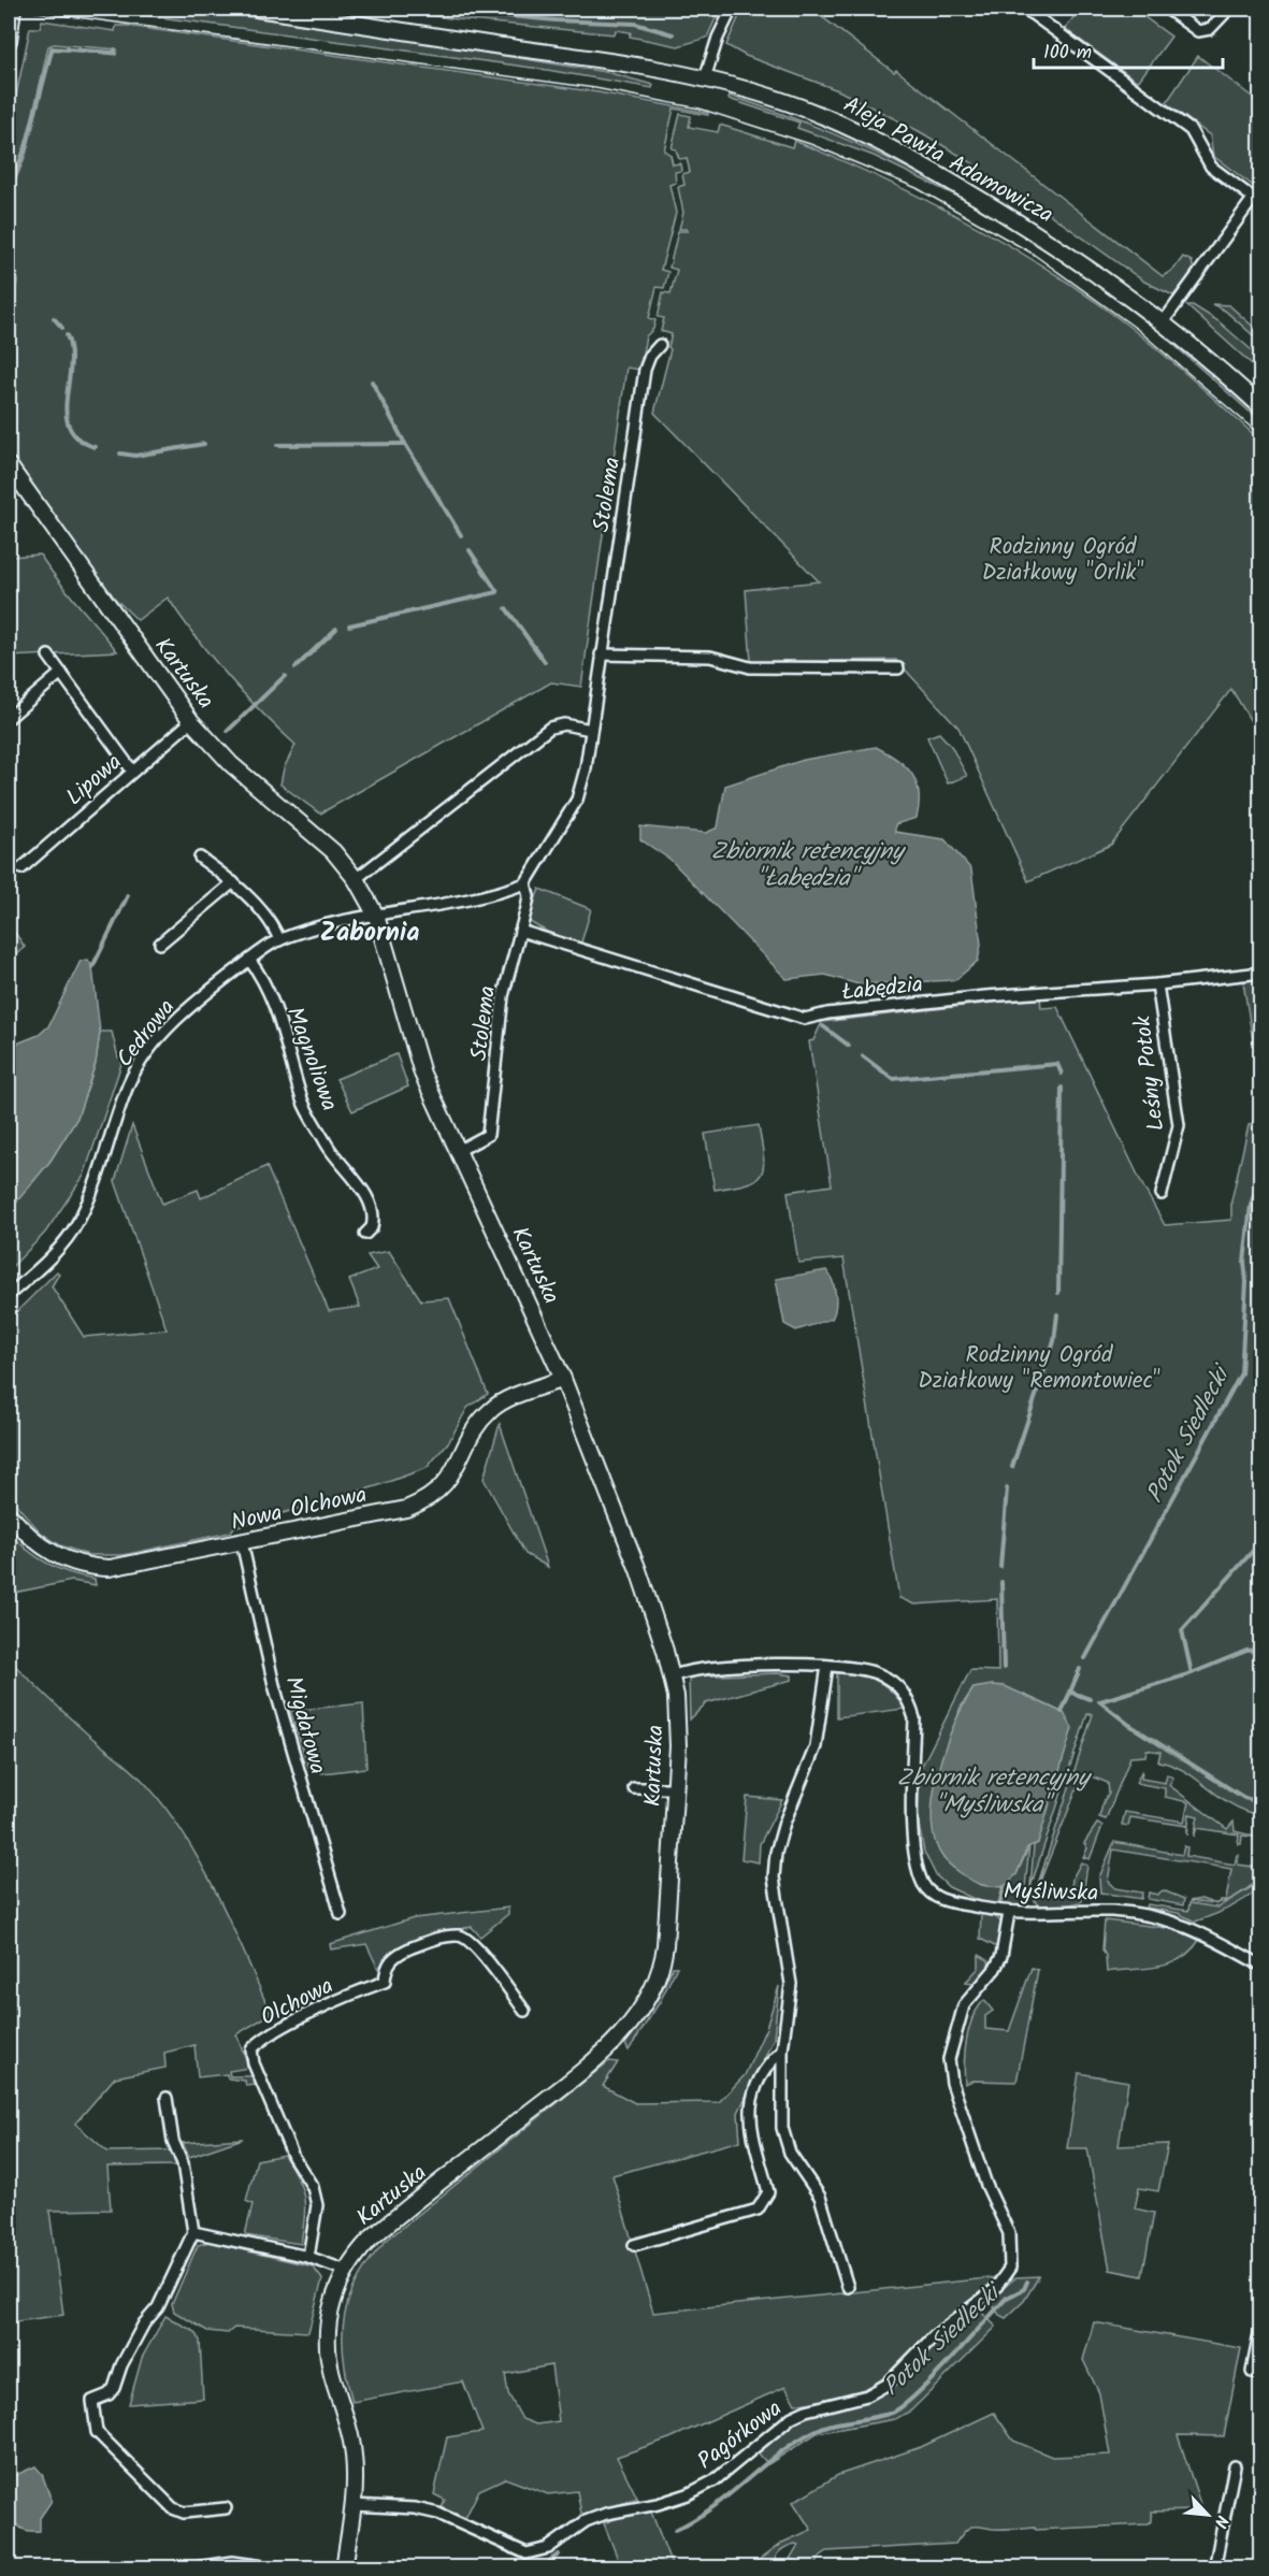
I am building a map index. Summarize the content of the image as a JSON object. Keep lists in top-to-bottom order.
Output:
{
  "streets": {
    "street": [
      "Aleja Pawła Adamowicza",
      "Stolema",
      "Kartuska",
      "Lipowa",
      "Łabędzia",
      "Cedrowa",
      "Magnoliowa",
      "Leśny Potok",
      "Nowa Olchowa",
      "Migdałowa",
      "Myśliwska",
      "Olchowa",
      "Pagórkowa"
    ]
  },
  "crossings": [
    ["Stolema", "Kartuska"],
    ["Stolema", "Łabędzia"],
    ["Kartuska", "Lipowa"],
    ["Kartuska", "Cedrowa"],
    ["Kartuska", "Nowa Olchowa"],
    ["Kartuska", "Myśliwska"],
    ["Kartuska", "Pagórkowa"],
    ["Łabędzia", "Leśny Potok"],
    ["Cedrowa", "Magnoliowa"],
    ["Nowa Olchowa", "Migdałowa"],
    ["Myśliwska", "Pagórkowa"]
  ],
  "districts": ["Zabornia"],
  "water": ["Zbiornik retencyjny \"Łabędzia\"", "Potok Siedlecki", "Zbiornik retencyjny \"Myśliwska\""],
  "parks": ["Rodzinny Ogród Działkowy \"Orlik\"", "Rodzinny Ogród Działkowy \"Remontowiec\""],
  "scale_bar": "100 m",
  "north": "bottom right"
}
